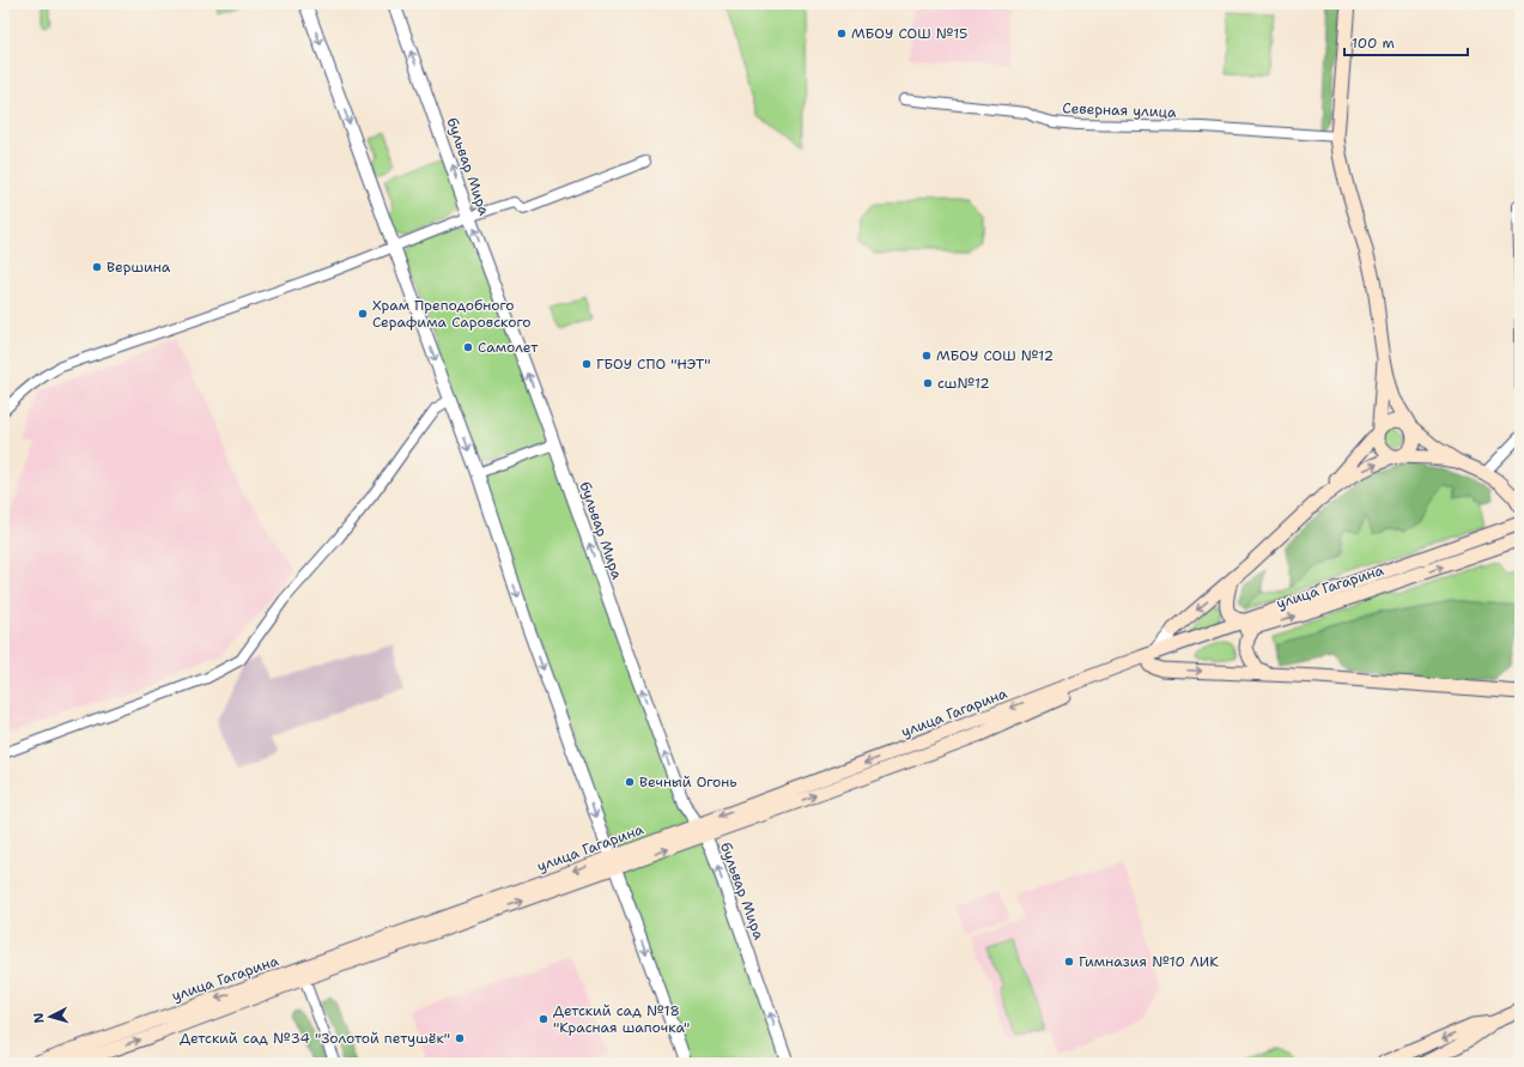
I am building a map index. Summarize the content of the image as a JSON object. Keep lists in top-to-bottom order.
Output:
{
  "streets": {
    "main road": ["улица Гагарина"],
    "street": ["Северная улица", "бульвар Мира"]
  },
  "crossings": [
    ["бульвар Мира", "улица Гагарина"]
  ],
  "places": [
    "МБОУ СОШ №15",
    "Вершина",
    "Храм Преподобного Серафима Саровского",
    "Самолет",
    "МБОУ СОШ №12",
    "ГБОУ СПО \"НЭТ\"",
    "сш№12",
    "Вечный Огонь",
    "Гимназия №10 ЛИК",
    "Детский сад №18 \"Красная шапочка\"",
    "Детский сад №34 \"Золотой петушёк\""
  ],
  "scale_bar": "100 m",
  "north": "left"
}
